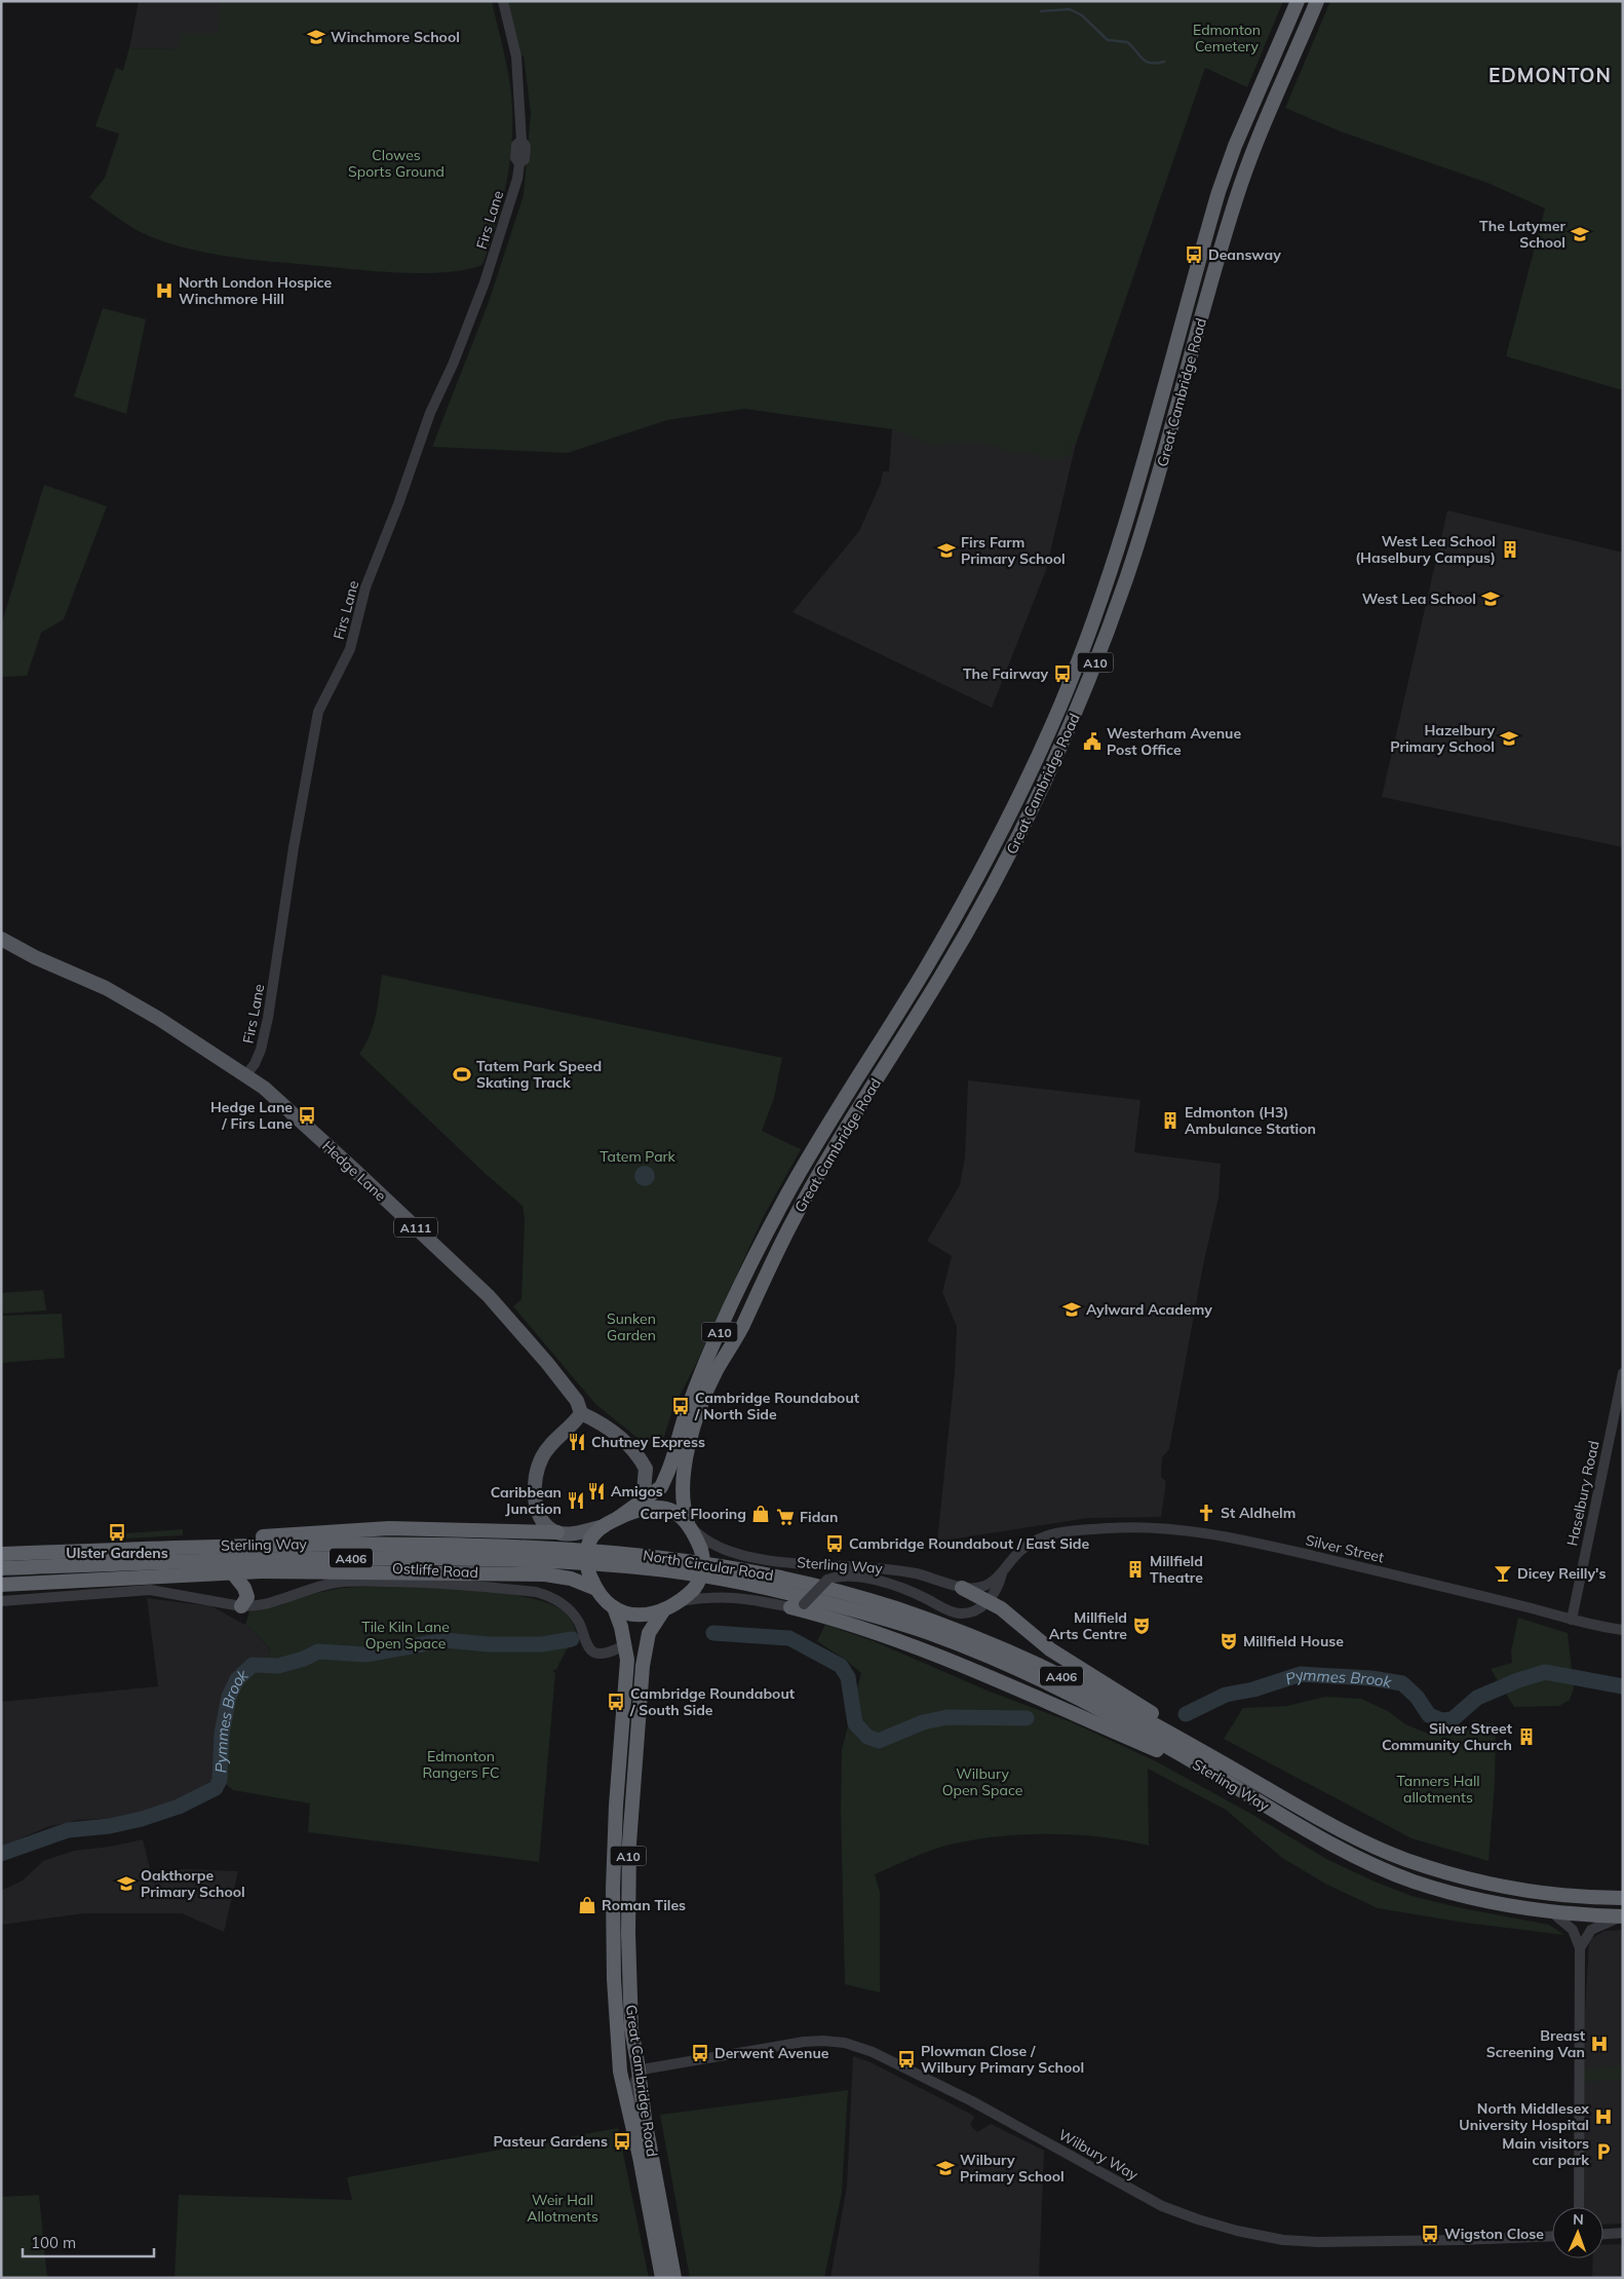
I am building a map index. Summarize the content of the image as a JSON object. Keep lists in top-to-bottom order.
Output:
{
  "streets": {
    "highway": [
      "Great Cambridge Road",
      "A10",
      "Sterling Way",
      "A406",
      "North Circular Road"
    ],
    "main road": ["Hedge Lane", "A111"],
    "street": [
      "Firs Lane",
      "Haselbury Road",
      "Silver Street",
      "Ostliffe Road",
      "Wilbury Way"
    ]
  },
  "crossings": [
    ["Firs Lane", "Hedge Lane"],
    ["Great Cambridge Road", "A10"],
    ["Great Cambridge Road", "Hedge Lane"],
    ["Great Cambridge Road", "Sterling Way"],
    ["Great Cambridge Road", "A406"],
    ["Great Cambridge Road", "Ostliffe Road"],
    ["Great Cambridge Road", "Wilbury Way"],
    ["A10", "Hedge Lane"],
    ["A10", "Sterling Way"],
    ["A10", "A406"],
    ["Hedge Lane", "A406"],
    ["Haselbury Road", "Silver Street"],
    ["Sterling Way", "A406"],
    ["Sterling Way", "North Circular Road"]
  ],
  "districts": ["EDMONTON"],
  "water": ["Pymmes Brook"],
  "parks": [
    "Edmonton Cemetery",
    "Clowes Sports Ground",
    "Tatem Park",
    "Sunken Garden",
    "Tile Kiln Lane Open Space",
    "Edmonton Rangers FC",
    "Wilbury Open Space",
    "Tanners Hall allotments",
    "Weir Hall Allotments"
  ],
  "places": {
    "school or university": [
      "Winchmore School",
      "The Latymer School",
      "Firs Farm Primary School",
      "West Lea School",
      "Hazelbury Primary School",
      "Aylward Academy",
      "Oakthorpe Primary School",
      "Wilbury Primary School"
    ],
    "bus stop": [
      "Deansway",
      "The Fairway",
      "Hedge Lane / Firs Lane",
      "Cambridge Roundabout / North Side",
      "Ulster Gardens",
      "Cambridge Roundabout / East Side",
      "Cambridge Roundabout / South Side",
      "Derwent Avenue",
      "Plowman Close / Wilbury Primary School",
      "Pasteur Gardens",
      "Wigston Close"
    ],
    "hospital": ["North London Hospice Winchmore Hill", "Breast Screening Van", "North Middlesex University Hospital"],
    "building": [
      "West Lea School (Haselbury Campus)",
      "Edmonton (H3) Ambulance Station",
      "Millfield Theatre",
      "Silver Street Community Church"
    ],
    "public building": ["Westerham Avenue Post Office"],
    "sports": ["Tatem Park Speed Skating Track"],
    "restaurant": ["Chutney Express", "Amigos", "Caribbean Junction"],
    "church": ["St Aldhelm"],
    "shop": ["Carpet Flooring", "Roman Tiles"],
    "supermarket": ["Fidan"],
    "bar": ["Dicey Reilly's"],
    "theatre": ["Millfield Arts Centre", "Millfield House"],
    "parking": ["Main visitors car park"]
  },
  "scale_bar": "100 m",
  "north": "top"
}
